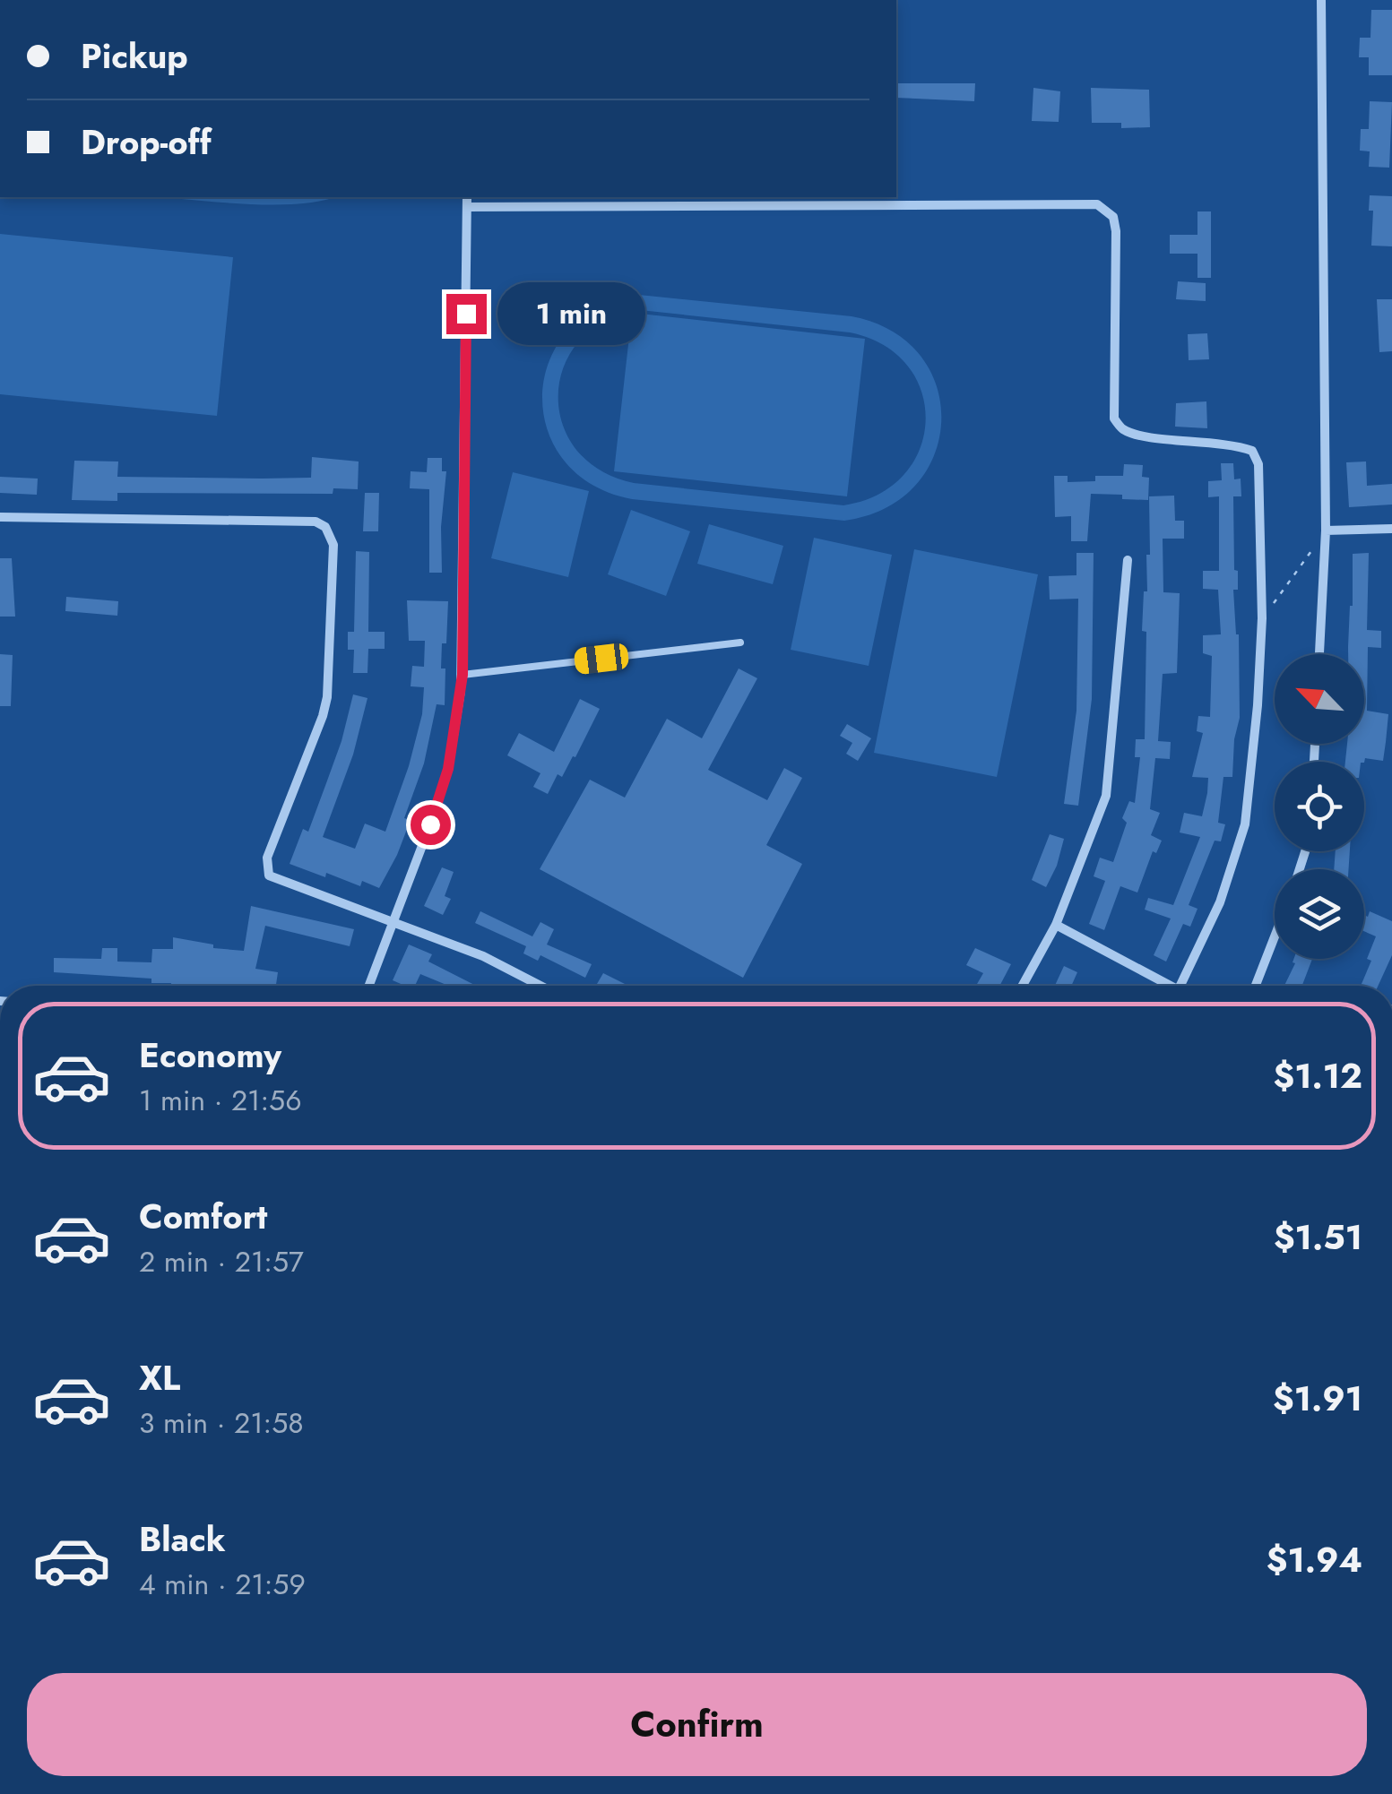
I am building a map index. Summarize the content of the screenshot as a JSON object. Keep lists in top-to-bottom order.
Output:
{
  "north": "top left",
  "page": {
    "banner": ["Pickup", "Drop-off"],
    "bubble": "1 min",
    "list": [
      {
        "name": "Economy",
        "note": "1 min · 21:56",
        "value": "$1.12"
      },
      {
        "name": "Comfort",
        "note": "2 min · 21:57",
        "value": "$1.51"
      },
      {
        "name": "XL",
        "note": "3 min · 21:58",
        "value": "$1.91"
      },
      {
        "name": "Black",
        "note": "4 min · 21:59",
        "value": "$1.94"
      }
    ],
    "buttons": "Confirm"
  }
}
